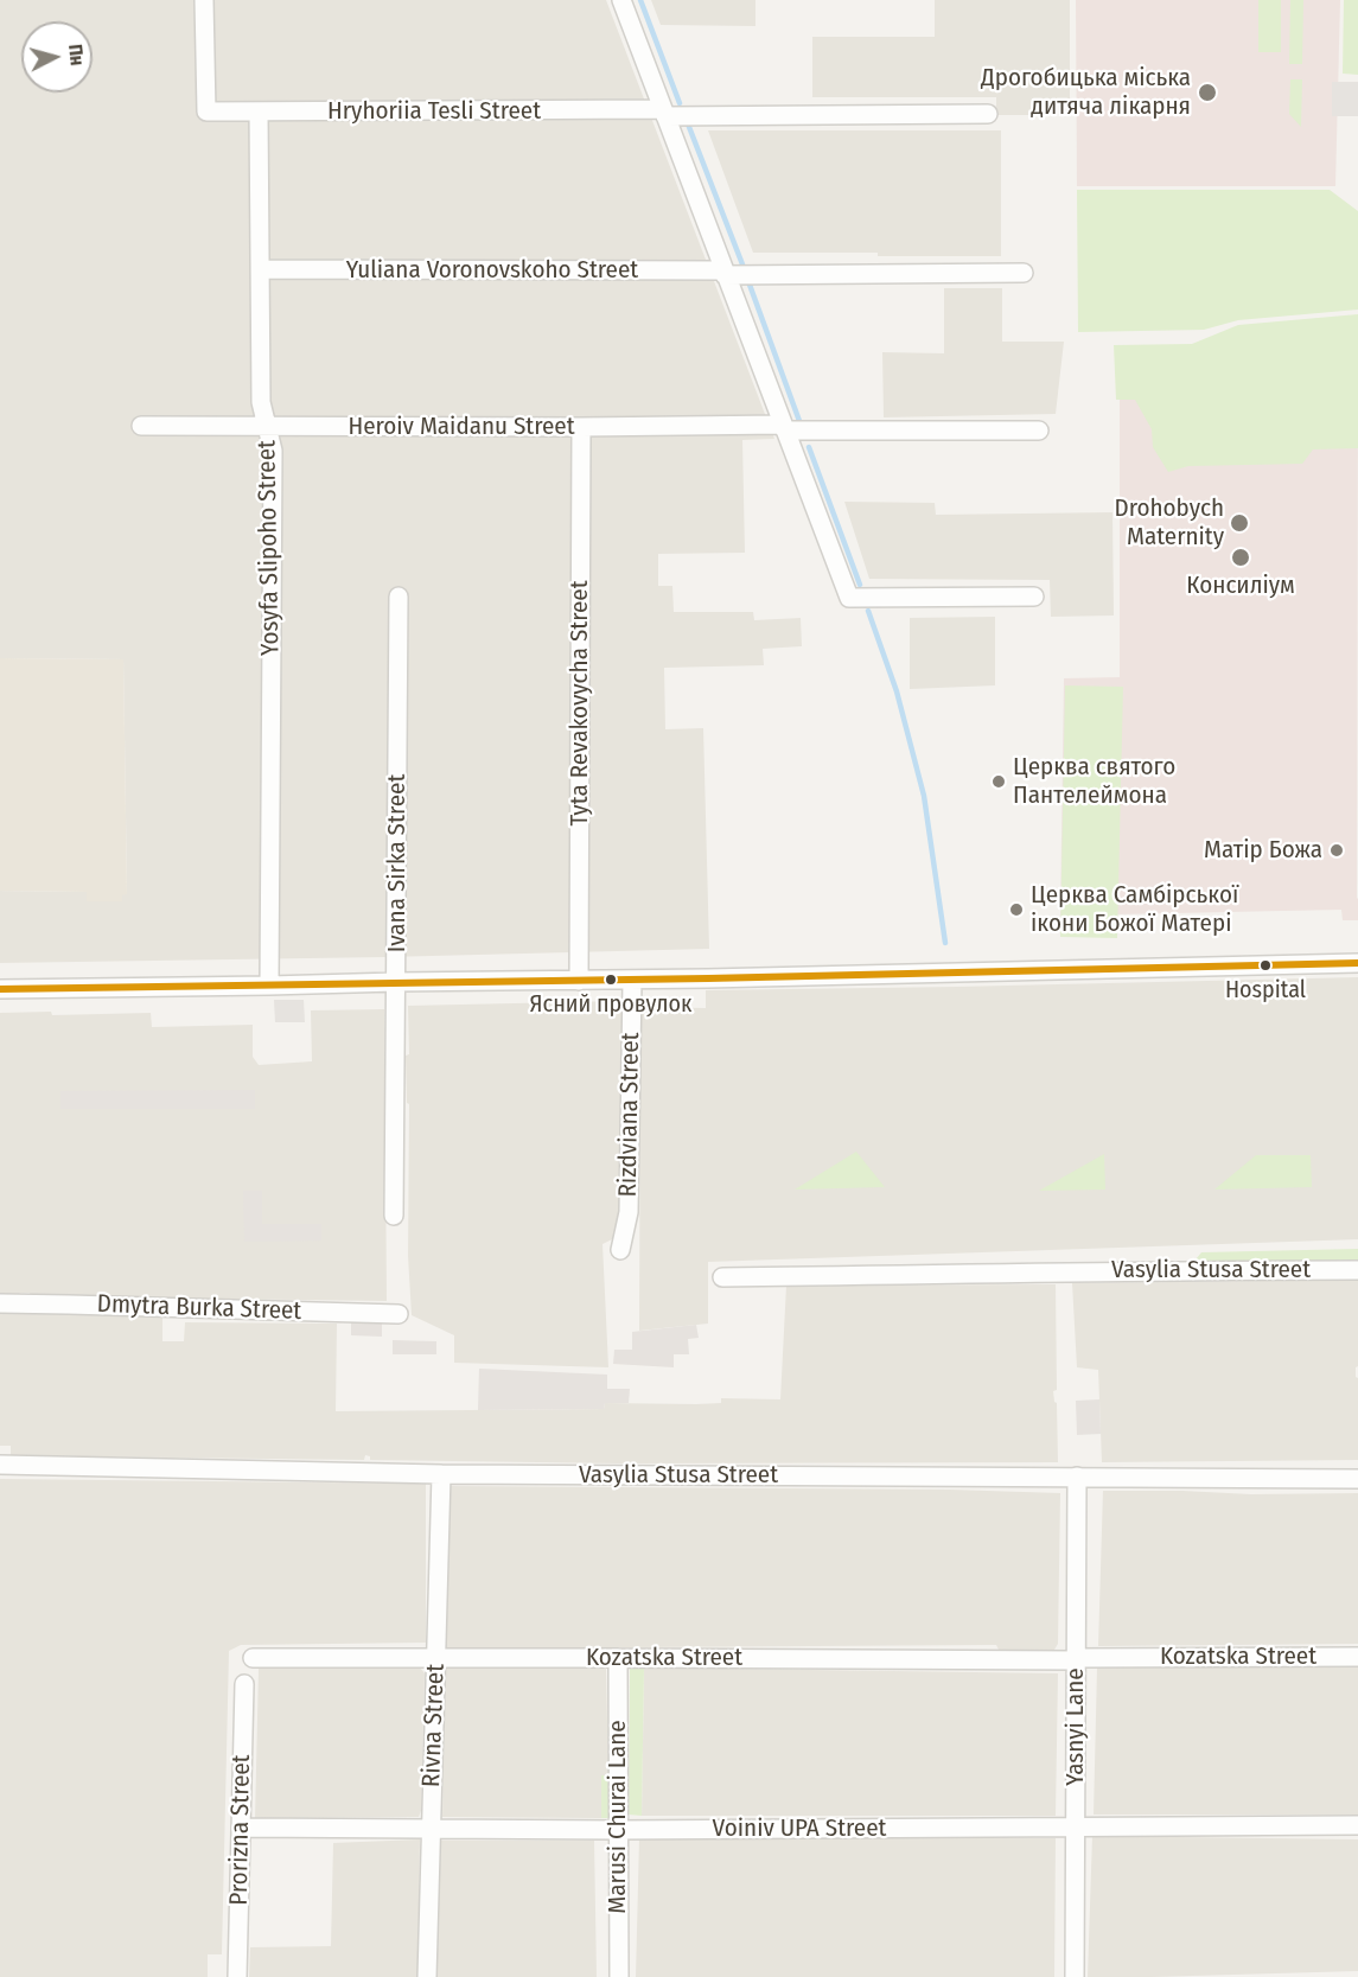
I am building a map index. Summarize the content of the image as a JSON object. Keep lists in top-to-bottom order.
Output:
{
  "streets": {
    "street": [
      "Hryhoriia Tesli Street",
      "Yuliana Voronovskoho Street",
      "Heroiv Maidanu Street",
      "Yosyfa Slipoho Street",
      "Tyta Revakovycha Street",
      "Ivana Sirka Street",
      "Rizdviana Street",
      "Vasylia Stusa Street",
      "Dmytra Burka Street",
      "Kozatska Street",
      "Rivna Street",
      "Yasnyi Lane",
      "Marusi Churai Lane",
      "Voiniv UPA Street",
      "Prorizna Street"
    ]
  },
  "crossings": [
    ["Hryhoriia Tesli Street", "Yosyfa Slipoho Street"],
    ["Yuliana Voronovskoho Street", "Yosyfa Slipoho Street"],
    ["Heroiv Maidanu Street", "Yosyfa Slipoho Street"],
    ["Heroiv Maidanu Street", "Tyta Revakovycha Street"],
    ["Vasylia Stusa Street", "Rivna Street"],
    ["Vasylia Stusa Street", "Yasnyi Lane"],
    ["Kozatska Street", "Rivna Street"],
    ["Kozatska Street", "Yasnyi Lane"],
    ["Kozatska Street", "Marusi Churai Lane"],
    ["Rivna Street", "Voiniv UPA Street"],
    ["Yasnyi Lane", "Voiniv UPA Street"],
    ["Marusi Churai Lane", "Voiniv UPA Street"],
    ["Voiniv UPA Street", "Prorizna Street"]
  ],
  "places": [
    "Дрогобицька міська дитяча лікарня",
    "Drohobych Maternity",
    "Консиліум",
    "Церква святого Пантелеймона",
    "Матір Божа",
    "Церква Самбірської ікони Божої Матері",
    "Hospital",
    "Ясний провулок"
  ],
  "north": "right"
}
